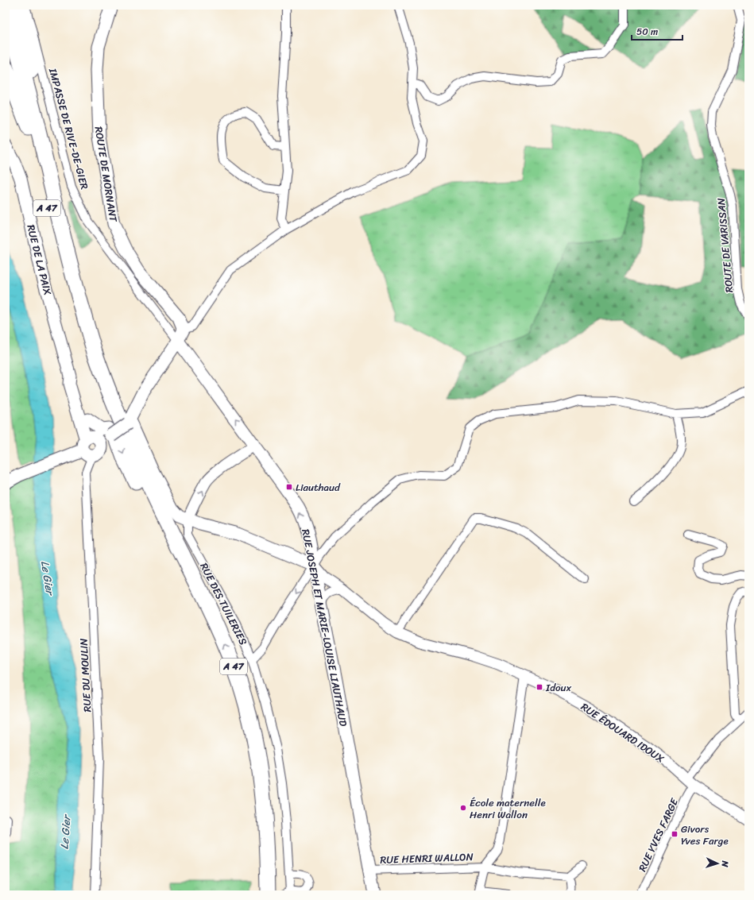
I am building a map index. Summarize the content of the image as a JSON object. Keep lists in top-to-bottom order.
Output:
{
  "streets": {
    "highway": ["A 47"],
    "main road": ["ROUTE DE MORNANT", "RUE DE LA PAIX", "RUE JOSEPH ET MARIE-LOUISE LIAUTHAUD"],
    "street": [
      "IMPASSE DE RIVE-DE-GIER",
      "ROUTE DE VARISSAN",
      "RUE DES TUILERIES",
      "RUE DU MOULIN",
      "RUE ÉDOUARD IDOUX",
      "RUE YVES FARGE",
      "RUE HENRI WALLON"
    ]
  },
  "crossings": [
    ["IMPASSE DE RIVE-DE-GIER", "RUE JOSEPH ET MARIE-LOUISE LIAUTHAUD"],
    ["RUE DE LA PAIX", "RUE DU MOULIN"],
    ["RUE JOSEPH ET MARIE-LOUISE LIAUTHAUD", "RUE ÉDOUARD IDOUX"],
    ["RUE JOSEPH ET MARIE-LOUISE LIAUTHAUD", "RUE HENRI WALLON"],
    ["RUE ÉDOUARD IDOUX", "RUE YVES FARGE"]
  ],
  "water": ["Le Gier"],
  "places": {
    "transit": ["Liauthaud", "Idoux", "Givors Yves Farge"],
    "other": ["École maternelle Henri Wallon"]
  },
  "scale_bar": "50 m",
  "north": "right"
}
